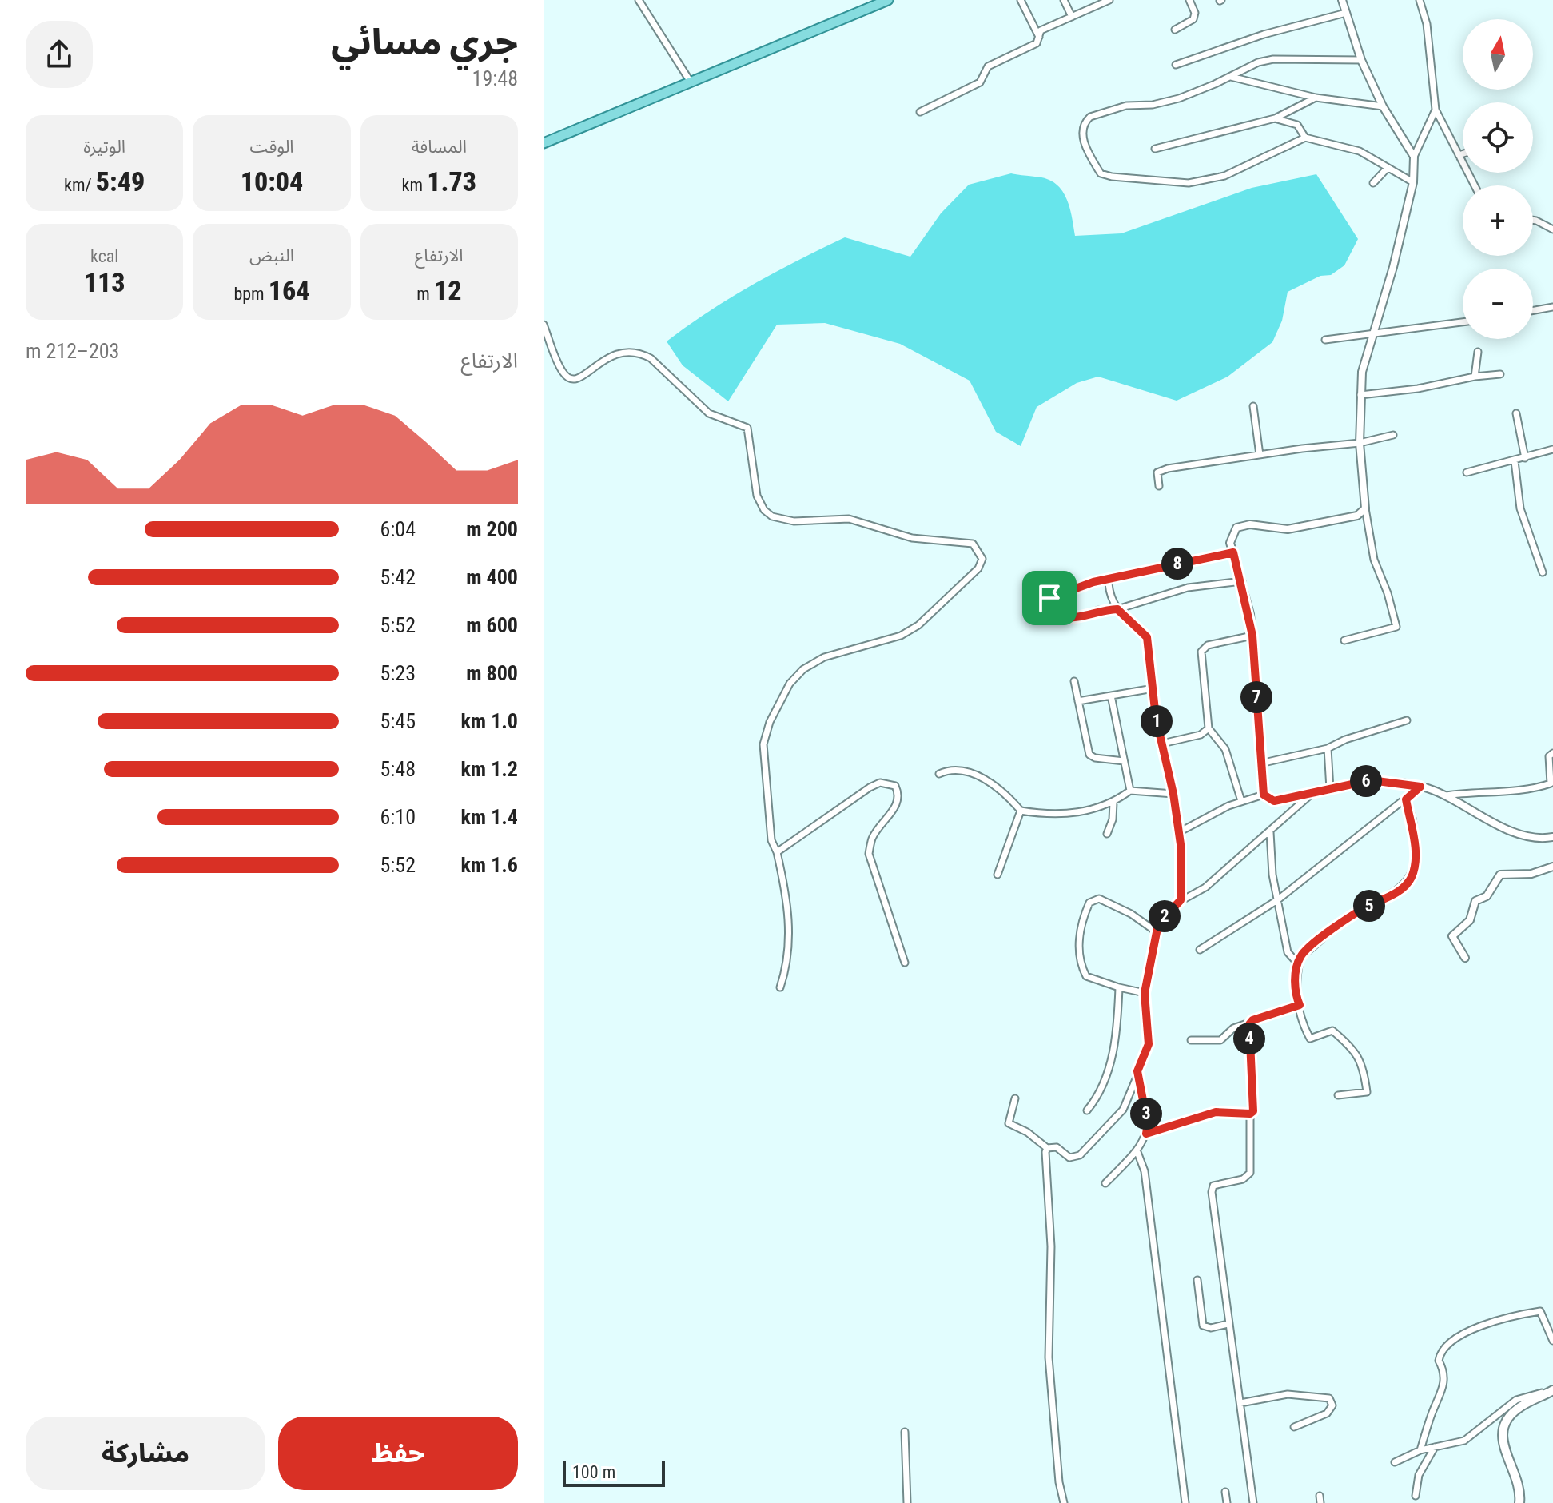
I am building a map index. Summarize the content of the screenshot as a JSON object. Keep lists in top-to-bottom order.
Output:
{
  "scale_bar": "100 m",
  "north": "top",
  "page": {
    "heading": ["جري مسائي", "19:48"],
    "map_buttons": ["+", "−"],
    "stats": [
      ["المسافة", "1.73 km"],
      ["الوقت", "10:04"],
      ["الوتيرة", "5:49 /km"],
      ["الارتفاع", "12 m"],
      ["النبض", "164 bpm"],
      ["kcal", "113"]
    ],
    "chart": ["الارتفاع", "203–212 m"],
    "list": [
      {
        "name": "200 m",
        "note": "6:04"
      },
      {
        "name": "400 m",
        "note": "5:42"
      },
      {
        "name": "600 m",
        "note": "5:52"
      },
      {
        "name": "800 m",
        "note": "5:23"
      },
      {
        "name": "1.0 km",
        "note": "5:45"
      },
      {
        "name": "1.2 km",
        "note": "5:48"
      },
      {
        "name": "1.4 km",
        "note": "6:10"
      },
      {
        "name": "1.6 km",
        "note": "5:52"
      }
    ],
    "pins": [
      "8",
      "7",
      "1",
      "6",
      "5",
      "2",
      "4",
      "3"
    ],
    "buttons": ["حفظ", "مشاركة"],
    "scale": "100 m"
  }
}
